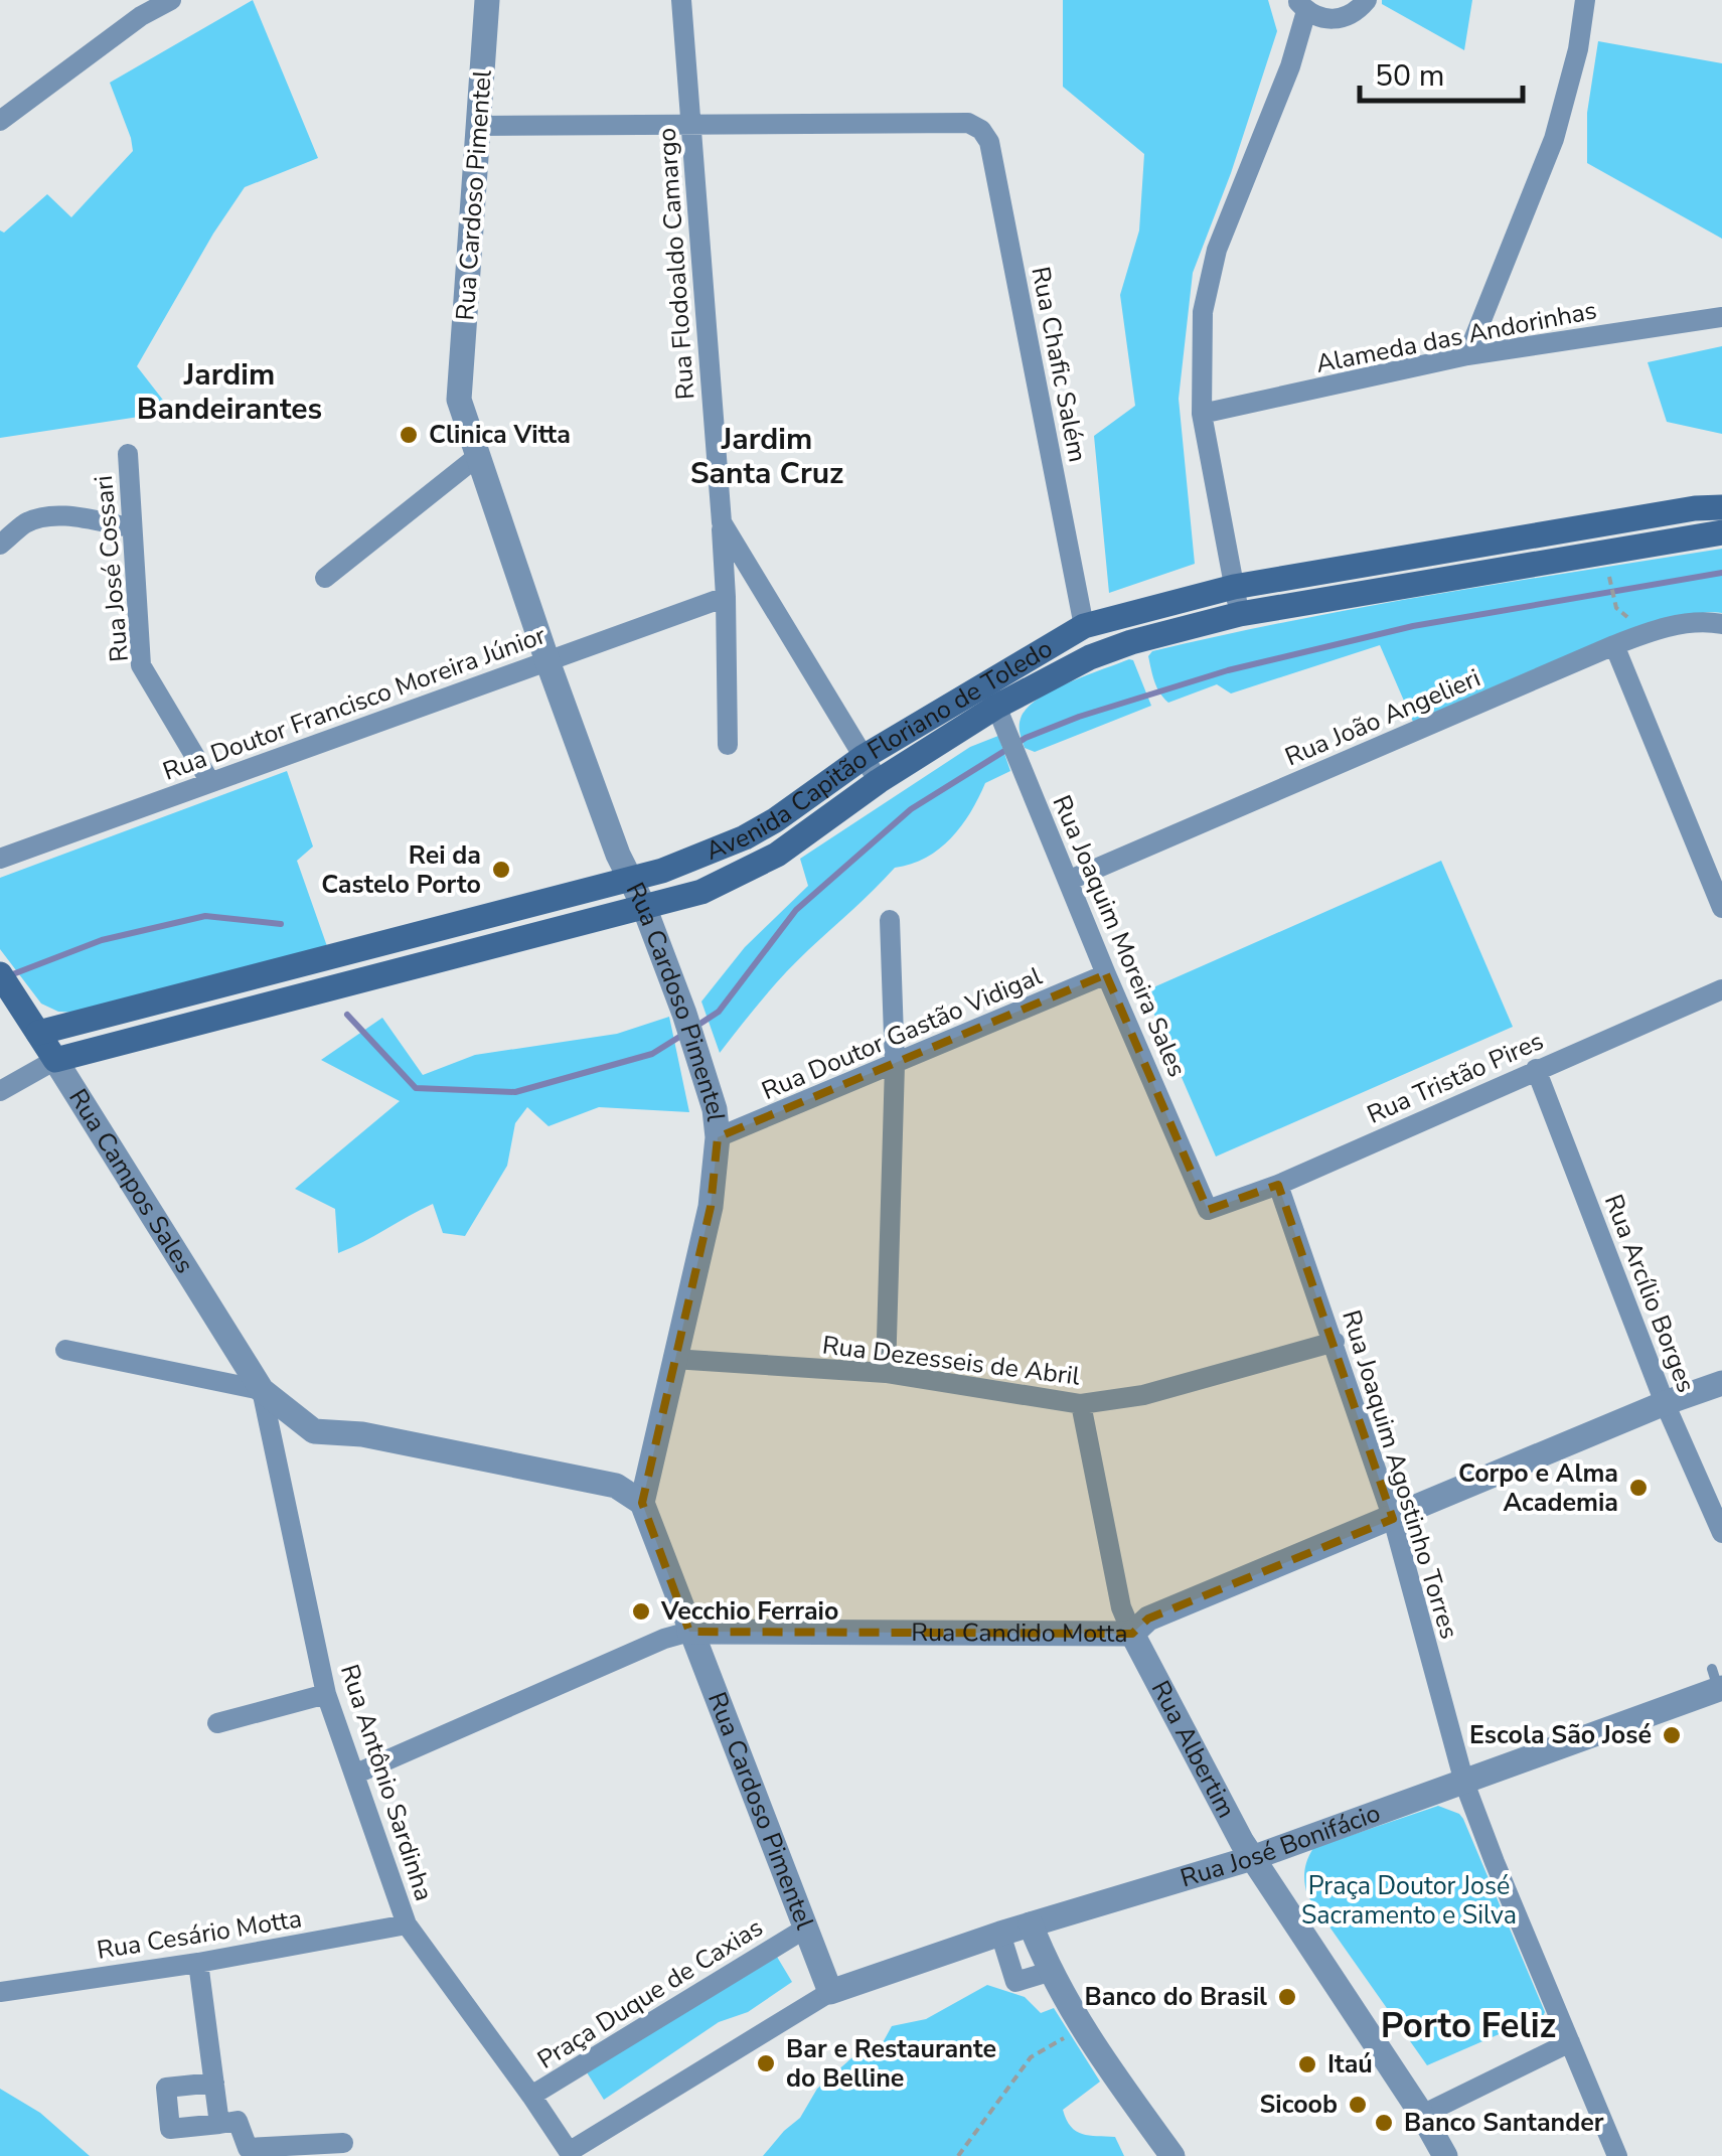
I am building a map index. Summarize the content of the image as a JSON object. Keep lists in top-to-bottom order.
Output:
{
  "streets": {
    "main road": ["Avenida Capitão Floriano de Toledo", "Rua Campos Sales"],
    "street": [
      "Rua Cardoso Pimentel",
      "Rua Flodoaldo Camargo",
      "Alameda das Andorinhas",
      "Rua Chafic Salém",
      "Rua José Cossari",
      "Rua Doutor Francisco Moreira Júnior",
      "Rua João Angelieri",
      "Rua Joaquim Moreira Sales",
      "Rua Doutor Gastão Vidigal",
      "Rua Tristão Pires",
      "Rua Arcílio Borges",
      "Rua Dezesseis de Abril",
      "Rua Joaquim Agostinho Torres",
      "Rua Candido Motta",
      "Rua Albertim",
      "Rua Antônio Sardinha",
      "Rua José Bonifácio",
      "Rua Cesário Motta",
      "Praça Duque de Caxias"
    ]
  },
  "crossings": [
    ["Rua Cardoso Pimentel", "Rua Doutor Francisco Moreira Júnior"],
    ["Rua Cardoso Pimentel", "Avenida Capitão Floriano de Toledo"],
    ["Rua Cardoso Pimentel", "Rua Doutor Gastão Vidigal"],
    ["Rua Cardoso Pimentel", "Rua Campos Sales"],
    ["Rua Cardoso Pimentel", "Rua Dezesseis de Abril"],
    ["Rua Cardoso Pimentel", "Rua Candido Motta"],
    ["Rua Cardoso Pimentel", "Rua José Bonifácio"],
    ["Rua Cardoso Pimentel", "Praça Duque de Caxias"],
    ["Rua Flodoaldo Camargo", "Rua Chafic Salém"],
    ["Rua Flodoaldo Camargo", "Rua Doutor Francisco Moreira Júnior"],
    ["Rua Flodoaldo Camargo", "Avenida Capitão Floriano de Toledo"],
    ["Rua Chafic Salém", "Avenida Capitão Floriano de Toledo"],
    ["Rua José Cossari", "Rua Doutor Francisco Moreira Júnior"],
    ["Rua João Angelieri", "Rua Joaquim Moreira Sales"],
    ["Avenida Capitão Floriano de Toledo", "Rua Joaquim Moreira Sales"],
    ["Avenida Capitão Floriano de Toledo", "Rua Campos Sales"],
    ["Rua Joaquim Moreira Sales", "Rua Doutor Gastão Vidigal"],
    ["Rua Joaquim Moreira Sales", "Rua Tristão Pires"],
    ["Rua Tristão Pires", "Rua Arcílio Borges"],
    ["Rua Tristão Pires", "Rua Joaquim Agostinho Torres"],
    ["Rua Campos Sales", "Rua Antônio Sardinha"],
    ["Rua Arcílio Borges", "Rua Candido Motta"],
    ["Rua Dezesseis de Abril", "Rua Joaquim Agostinho Torres"],
    ["Rua Dezesseis de Abril", "Rua Albertim"],
    ["Rua Joaquim Agostinho Torres", "Rua Candido Motta"],
    ["Rua Joaquim Agostinho Torres", "Rua José Bonifácio"],
    ["Rua Candido Motta", "Rua Albertim"],
    ["Rua Candido Motta", "Rua Antônio Sardinha"],
    ["Rua Albertim", "Rua José Bonifácio"],
    ["Rua Antônio Sardinha", "Rua Cesário Motta"],
    ["Rua Antônio Sardinha", "Praça Duque de Caxias"],
    ["Rua José Bonifácio", "Praça Duque de Caxias"]
  ],
  "districts": ["Jardim Bandeirantes", "Jardim Santa Cruz", "Porto Feliz"],
  "parks": ["Praça Doutor José Sacramento e Silva"],
  "places": [
    "Clinica Vitta",
    "Rei da Castelo Porto",
    "Corpo e Alma Academia",
    "Vecchio Ferraio",
    "Escola São José",
    "Banco do Brasil",
    "Bar e Restaurante do Belline",
    "Itaú",
    "Sicoob",
    "Banco Santander"
  ],
  "scale_bar": "50 m"
}
